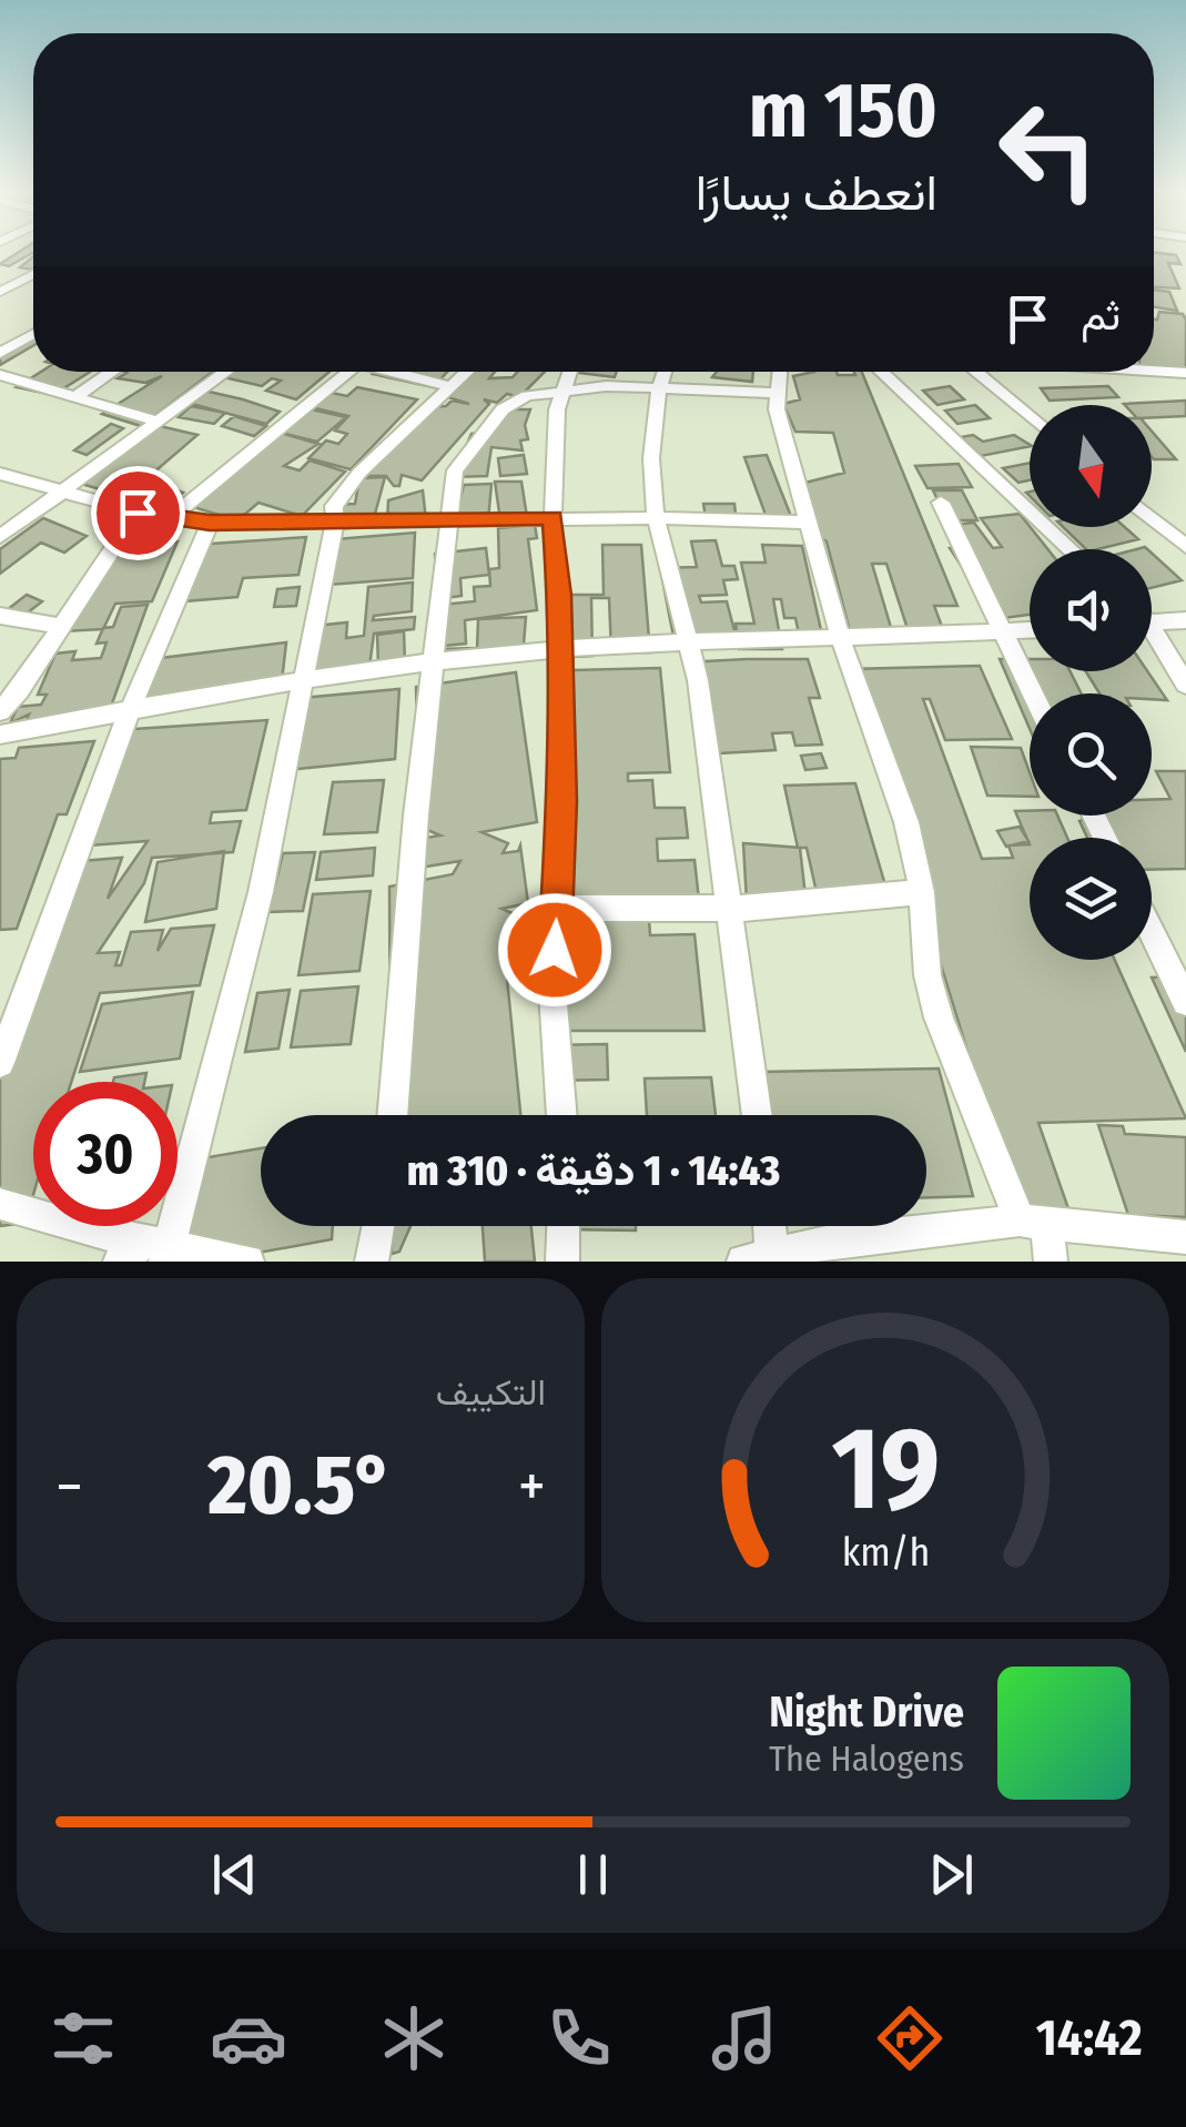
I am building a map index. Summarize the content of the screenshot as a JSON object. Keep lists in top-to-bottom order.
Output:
{
  "north": "bottom",
  "page": {
    "turn": ["150 m", "انعطف يسارًا"],
    "then": "ثم",
    "limit": "30",
    "trip": "14:43 · 1 دقيقة · 310 m",
    "tile": "التكييف",
    "heat": ["−", "20.5°", "+"],
    "song": ["Night Drive", "The Halogens"],
    "tabs": "14:42",
    "gauge": ["19", "km/h"]
  }
}
